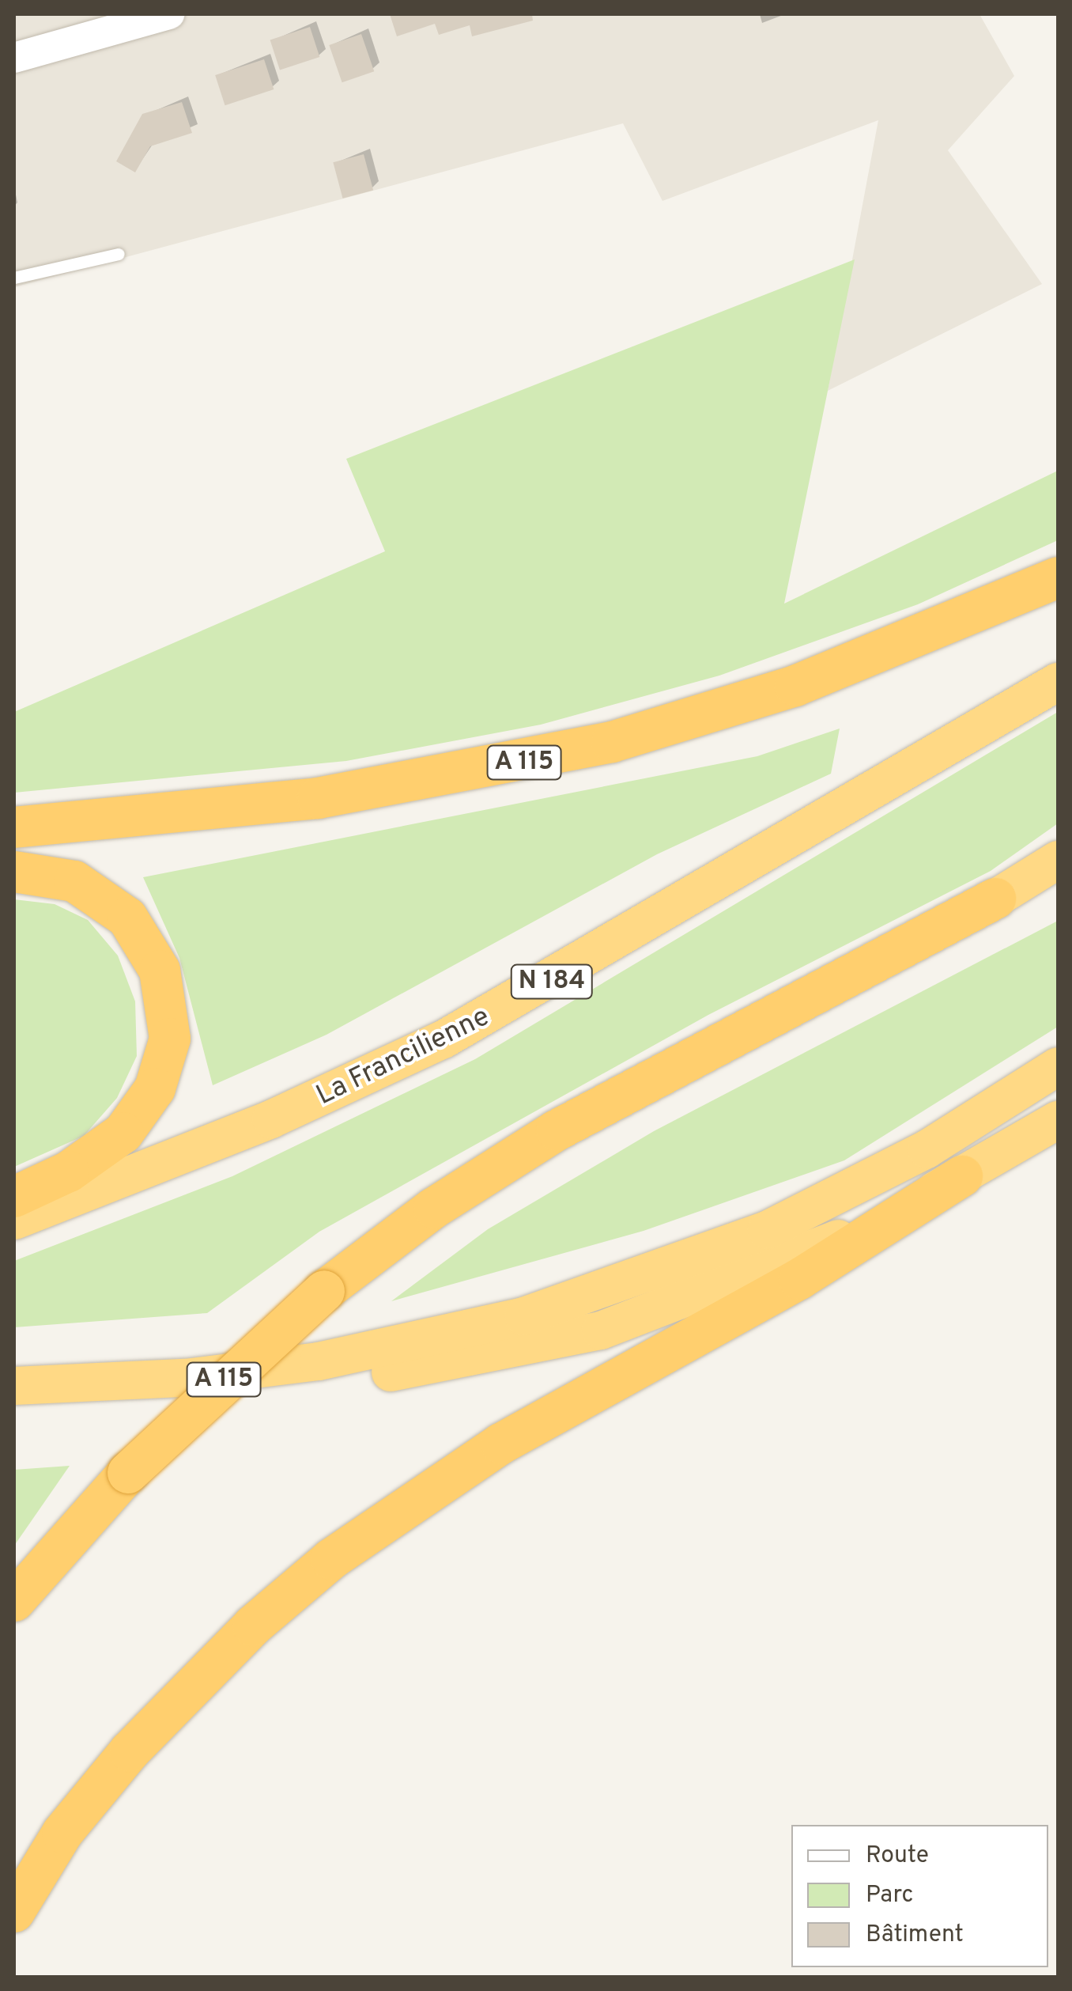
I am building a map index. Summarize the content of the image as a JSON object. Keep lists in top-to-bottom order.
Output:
{
  "streets": {
    "highway": ["A 115", "N 184", "La Francilienne"]
  },
  "legend": ["Route", "Parc", "Bâtiment"]
}
